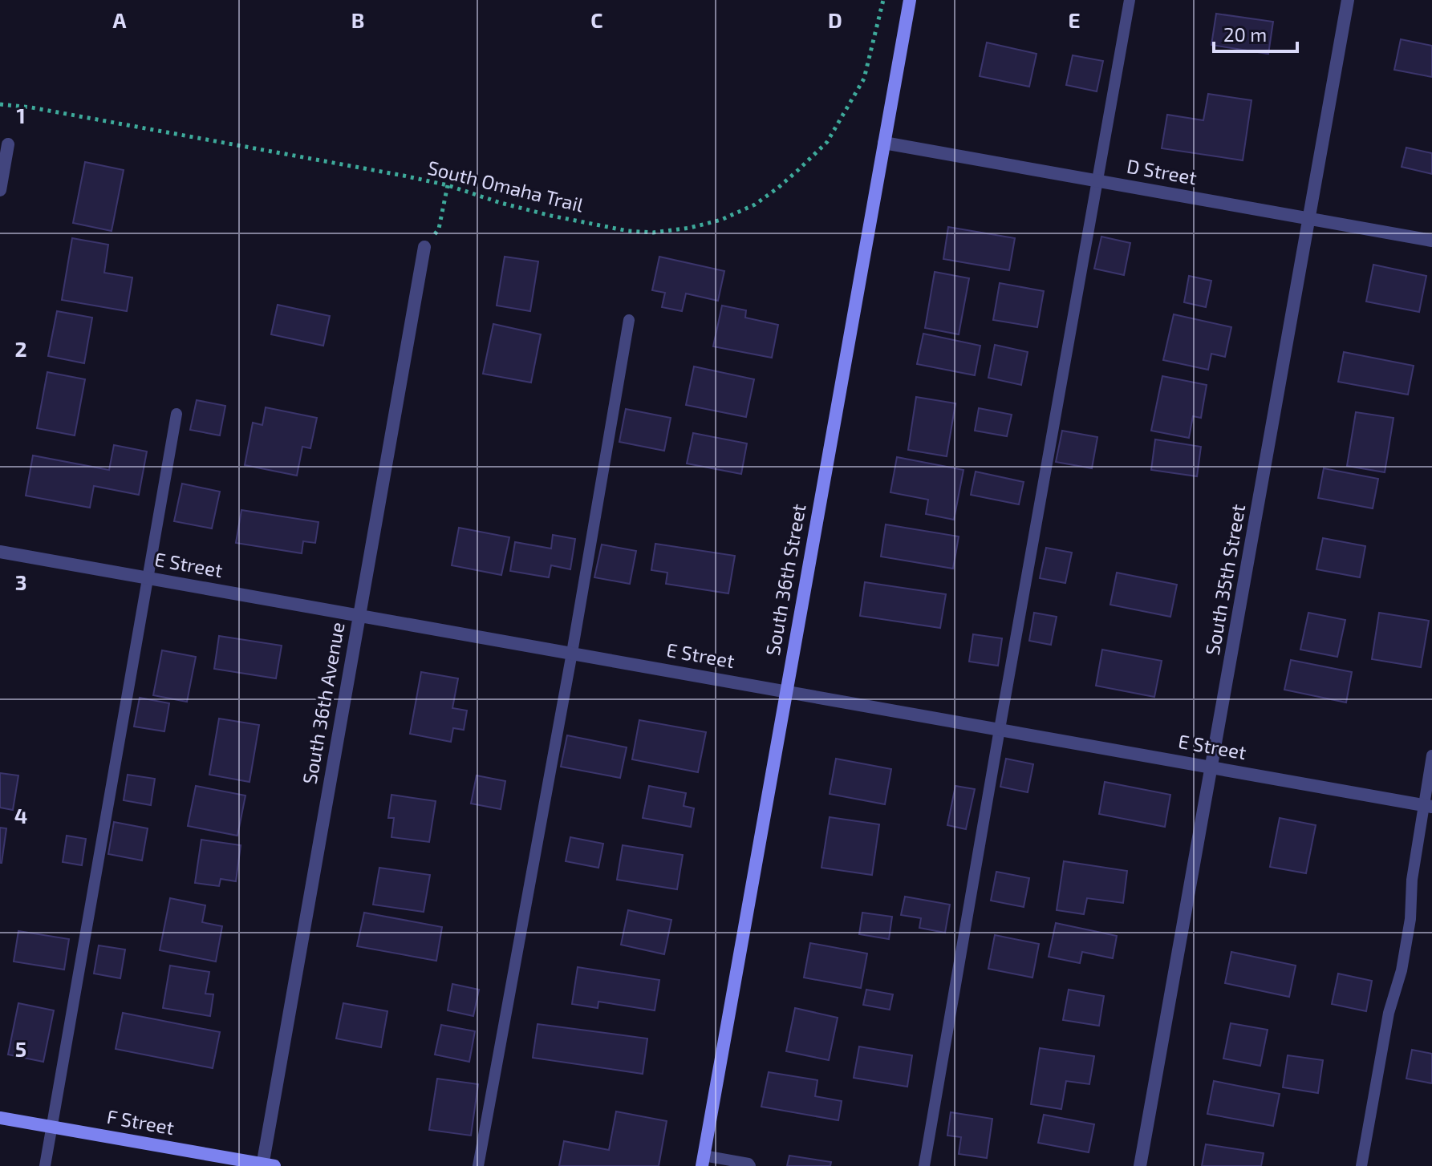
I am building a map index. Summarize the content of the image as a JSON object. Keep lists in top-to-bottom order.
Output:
{
  "streets": {
    "street": [
      "D Street",
      "E Street",
      "South 36th Street",
      "South 35th Street",
      "South 36th Avenue",
      "F Street"
    ],
    "path": ["South Omaha Trail"]
  },
  "crossings": [
    ["D Street", "South 36th Street"],
    ["D Street", "South 35th Street"],
    ["E Street", "South 36th Street"],
    ["E Street", "South 35th Street"],
    ["E Street", "South 36th Avenue"],
    ["South 36th Avenue", "F Street"]
  ],
  "scale_bar": "20 m",
  "grid": {
    "columns": [
      "A",
      "B",
      "C",
      "D",
      "E"
    ],
    "rows": [
      "1",
      "2",
      "3",
      "4",
      "5"
    ]
  }
}
